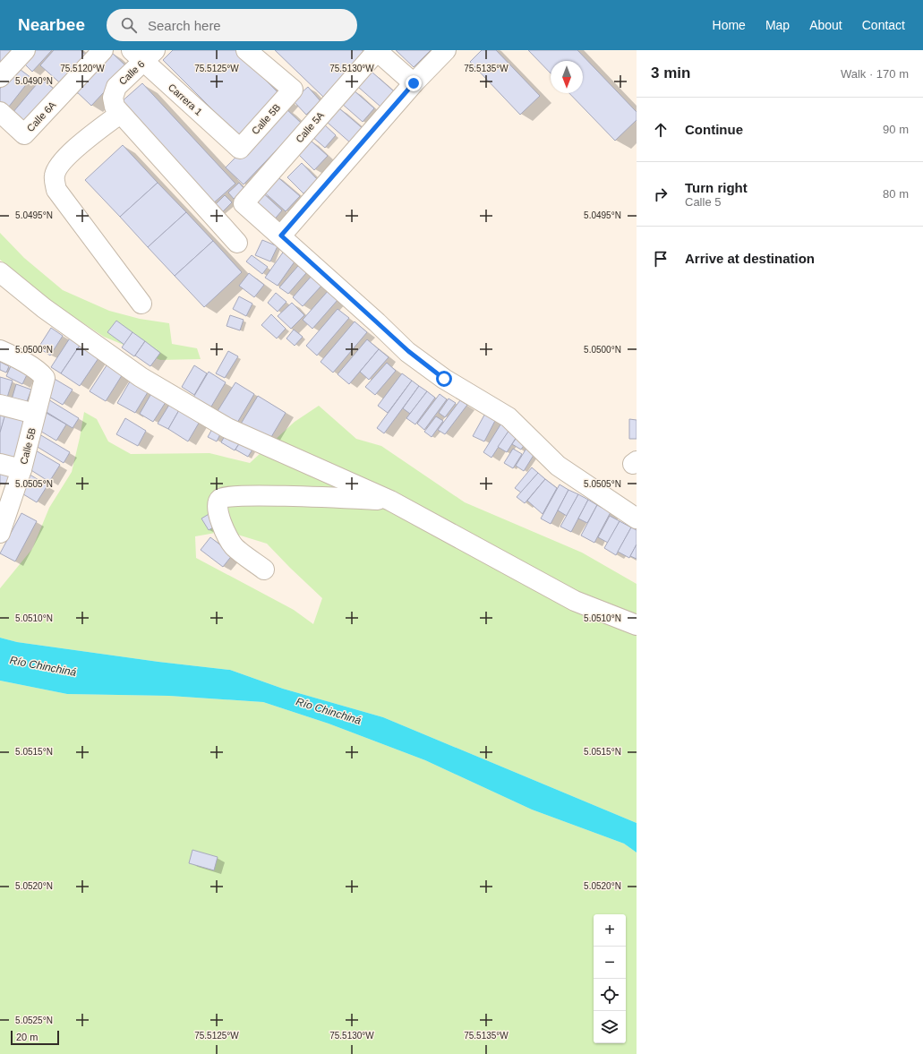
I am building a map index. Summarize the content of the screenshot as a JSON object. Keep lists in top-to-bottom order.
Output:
{
  "streets": {
    "street": [
      "Calle 6",
      "Carrera 1",
      "Calle 6A",
      "Calle 5B",
      "Calle 5A"
    ]
  },
  "crossings": [
    ["Calle 6", "Carrera 1"],
    ["Carrera 1", "Calle 5B"]
  ],
  "water": ["Río Chinchiná"],
  "scale_bar": "20 m",
  "north": "bottom",
  "page": {
    "header": "Nearbee",
    "search": "Search here",
    "nav": [
      "Home",
      "Map",
      "About",
      "Contact"
    ],
    "heading": ["3 min", "Walk · 170 m"],
    "list": [
      ["Continue", "90 m"],
      ["Turn right", "Calle 5", "80 m"],
      "Arrive at destination"
    ],
    "map_buttons": ["+", "−"],
    "scale": "20 m"
  },
  "coordinates": [
    "75.5120°W",
    "75.5125°W",
    "75.5130°W",
    "75.5135°W",
    "5.0490°N",
    "5.0495°N",
    "5.0500°N",
    "5.0505°N",
    "5.0510°N",
    "5.0515°N",
    "5.0520°N",
    "5.0525°N"
  ]
}
